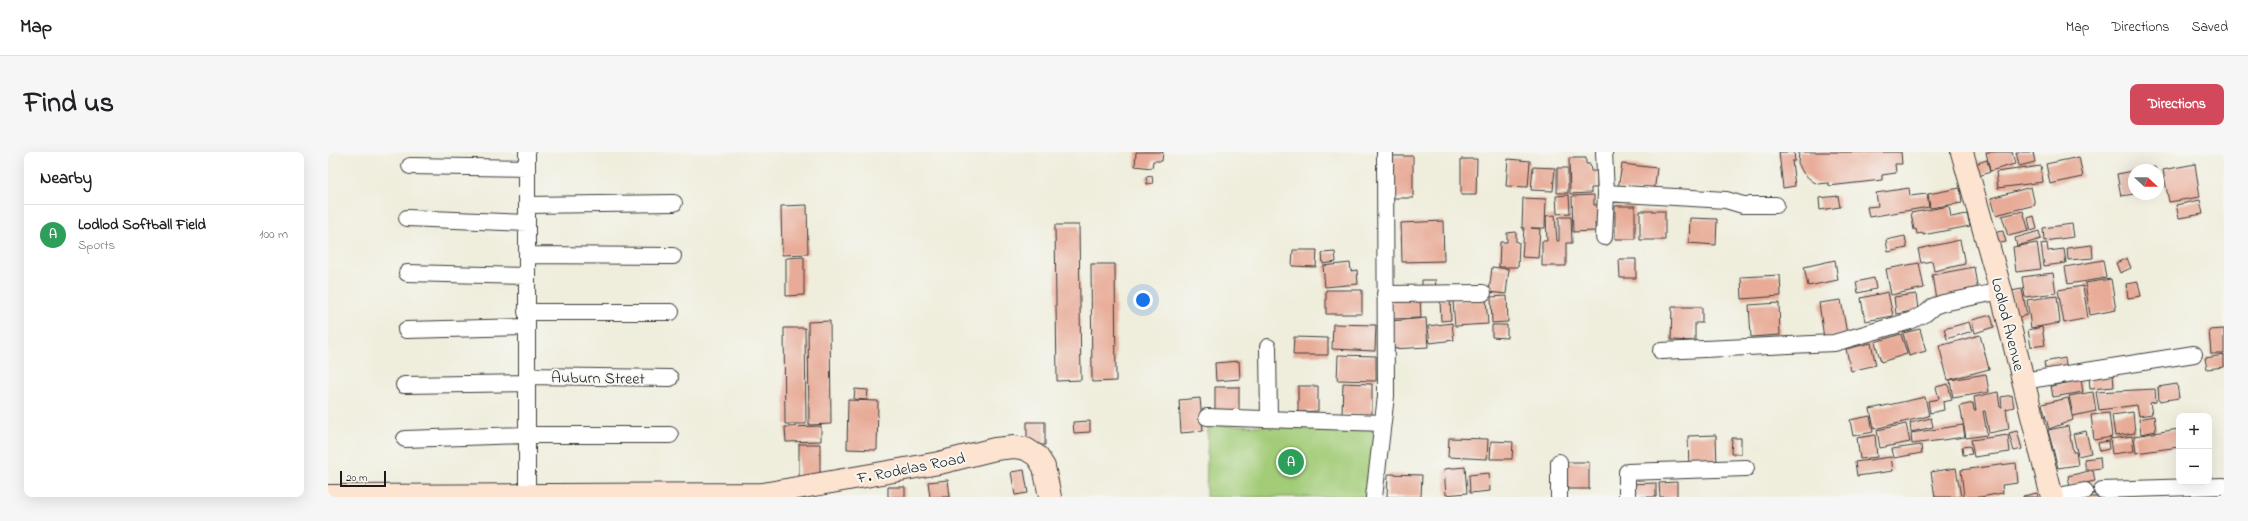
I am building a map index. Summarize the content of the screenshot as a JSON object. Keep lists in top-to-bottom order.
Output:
{
  "streets": {
    "street": ["Lodlod Avenue", "Auburn Street", "F. Rodelas Road"]
  },
  "scale_bar": "20 m",
  "north": "right",
  "page": {
    "header": "Map",
    "nav": ["Map", "Directions", "Saved"],
    "title": "Find us",
    "buttons": "Directions",
    "heading": "Nearby",
    "list": [
      {
        "mark": "A",
        "name": "Lodlod Softball Field",
        "note": "Sports",
        "value": "100 m"
      }
    ],
    "map_buttons": ["+", "−"],
    "pins": "A",
    "scale": "20 m"
  }
}
